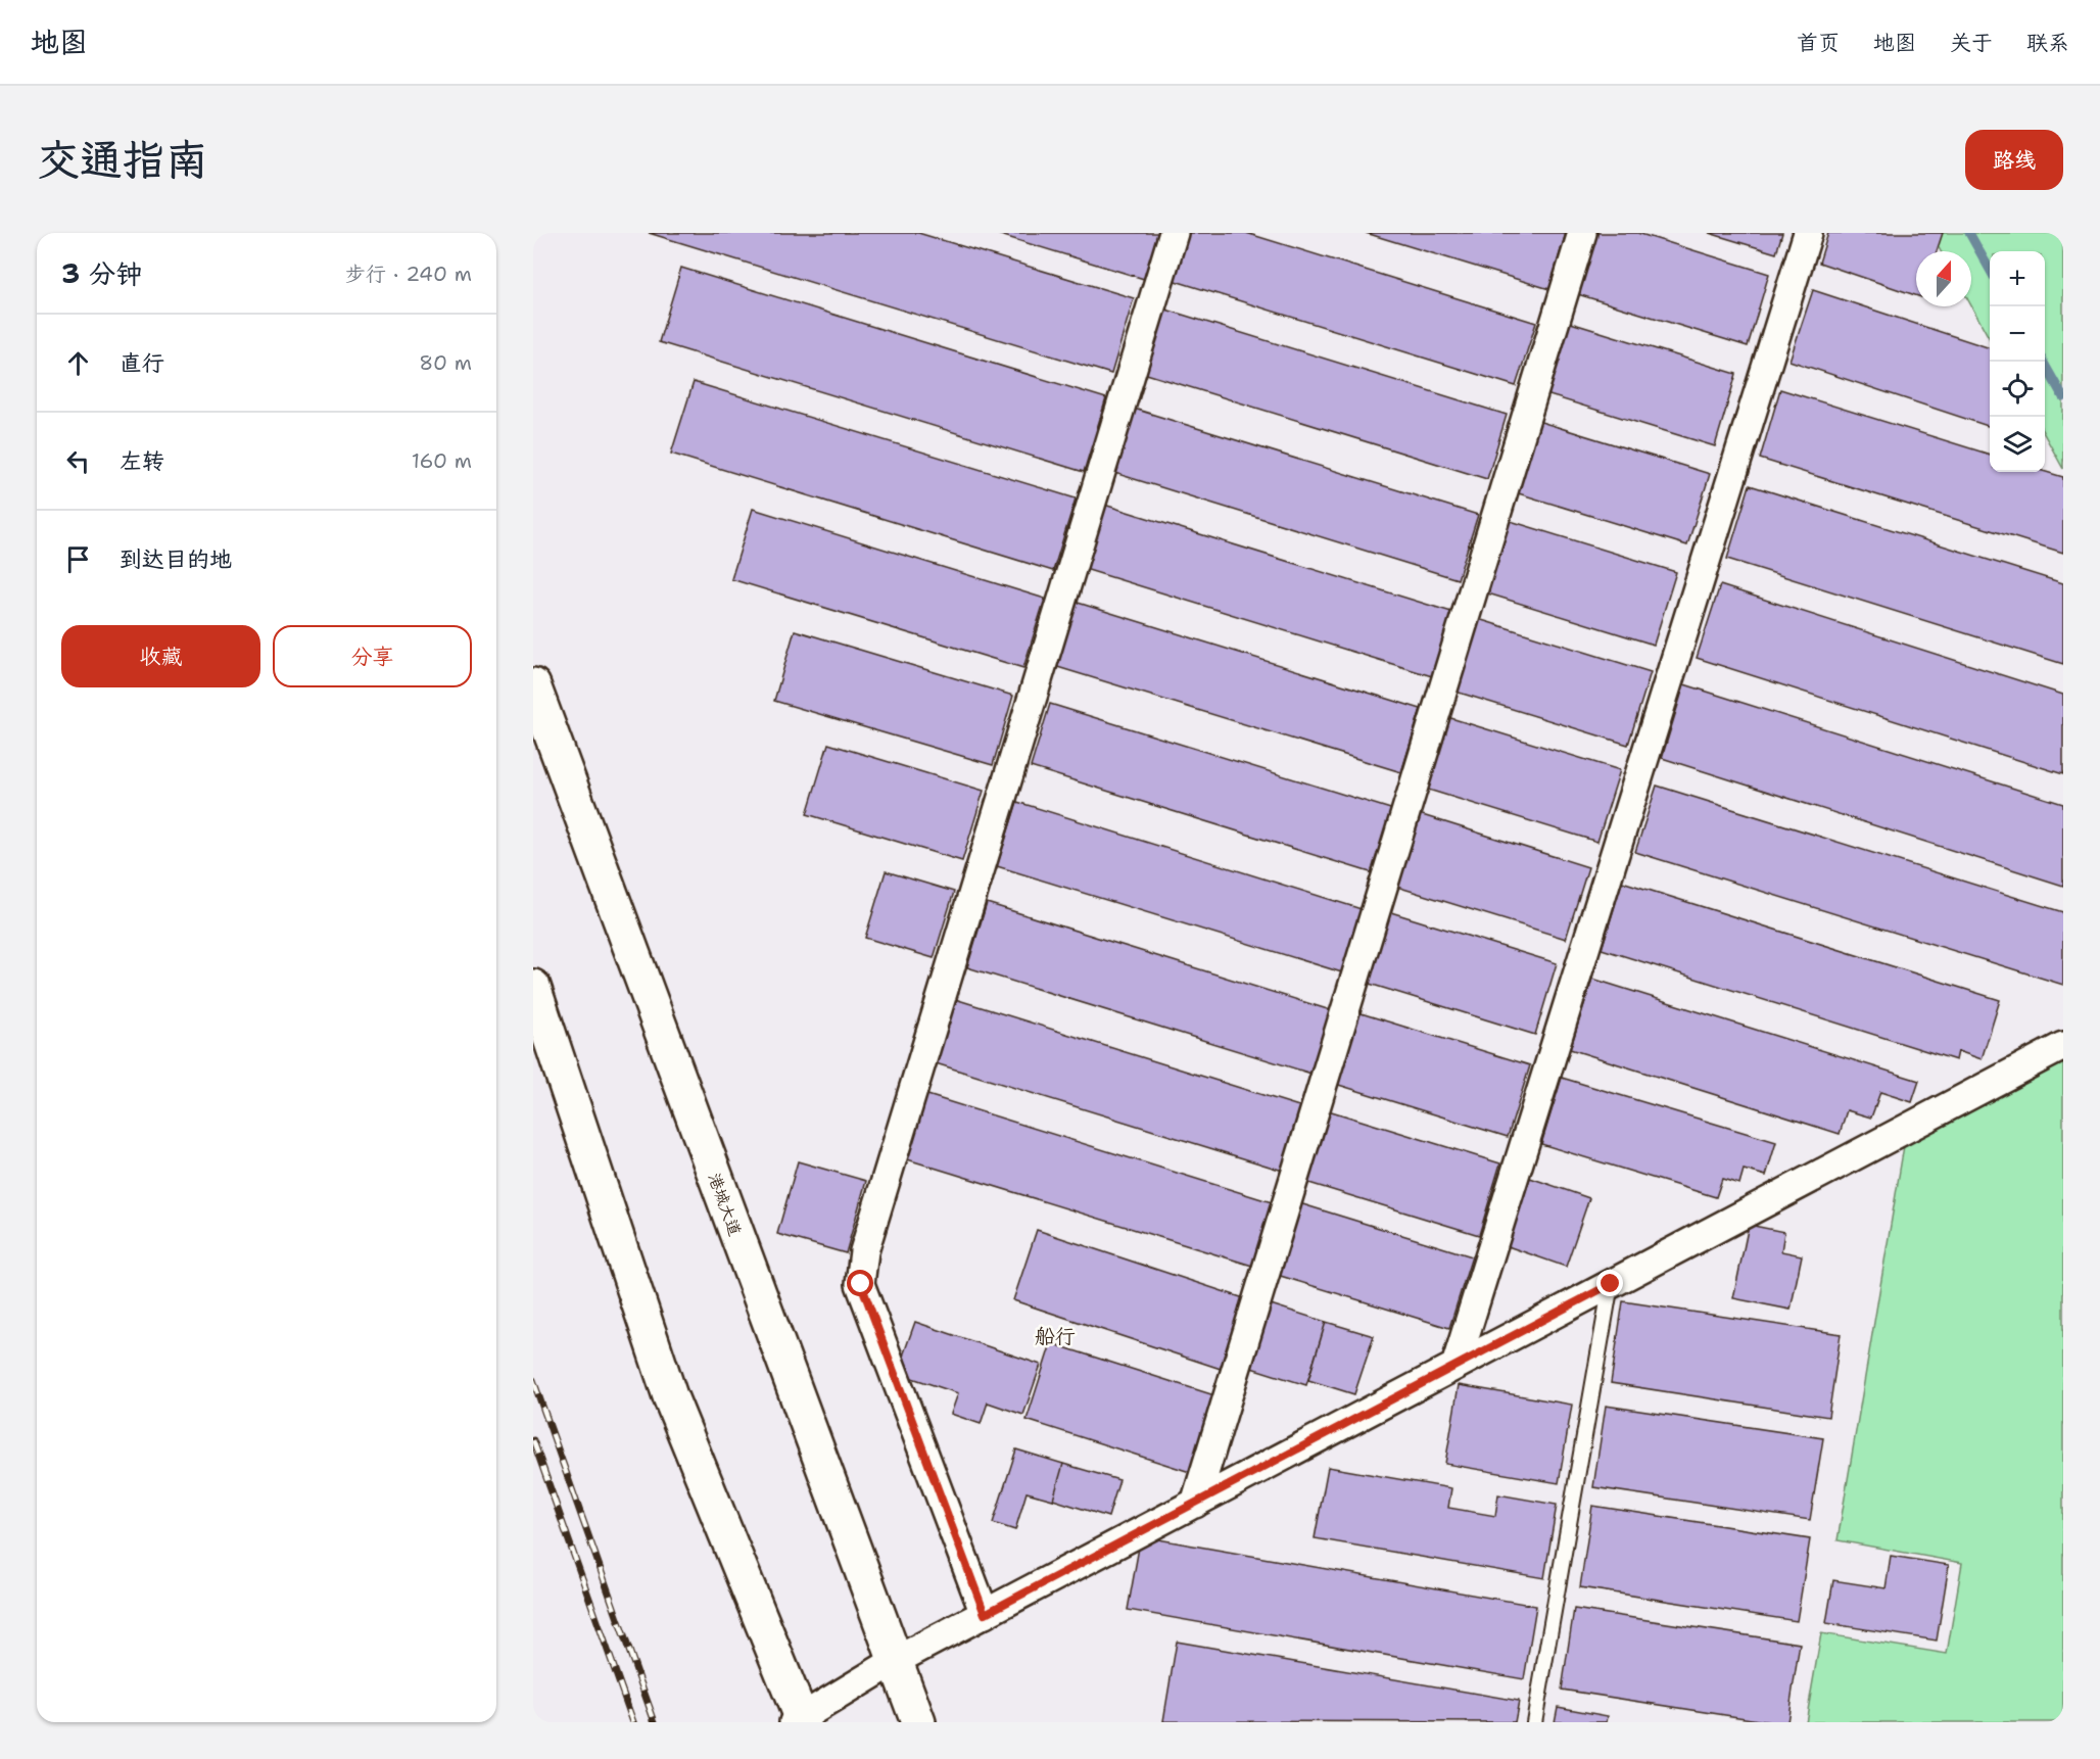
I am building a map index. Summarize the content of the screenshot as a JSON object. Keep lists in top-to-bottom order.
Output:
{
  "streets": {
    "main road": ["港城大道"]
  },
  "districts": ["船行"],
  "north": "top",
  "page": {
    "header": "地图",
    "nav": [
      "首页",
      "地图",
      "关于",
      "联系"
    ],
    "buttons": [
      "路线",
      ["收藏", "分享"]
    ],
    "title": "交通指南",
    "heading": ["3 分钟", "步行 · 240 m"],
    "map_buttons": ["+", "−"],
    "list": [
      ["直行", "80 m"],
      ["左转", "160 m"],
      "到达目的地"
    ]
  }
}
